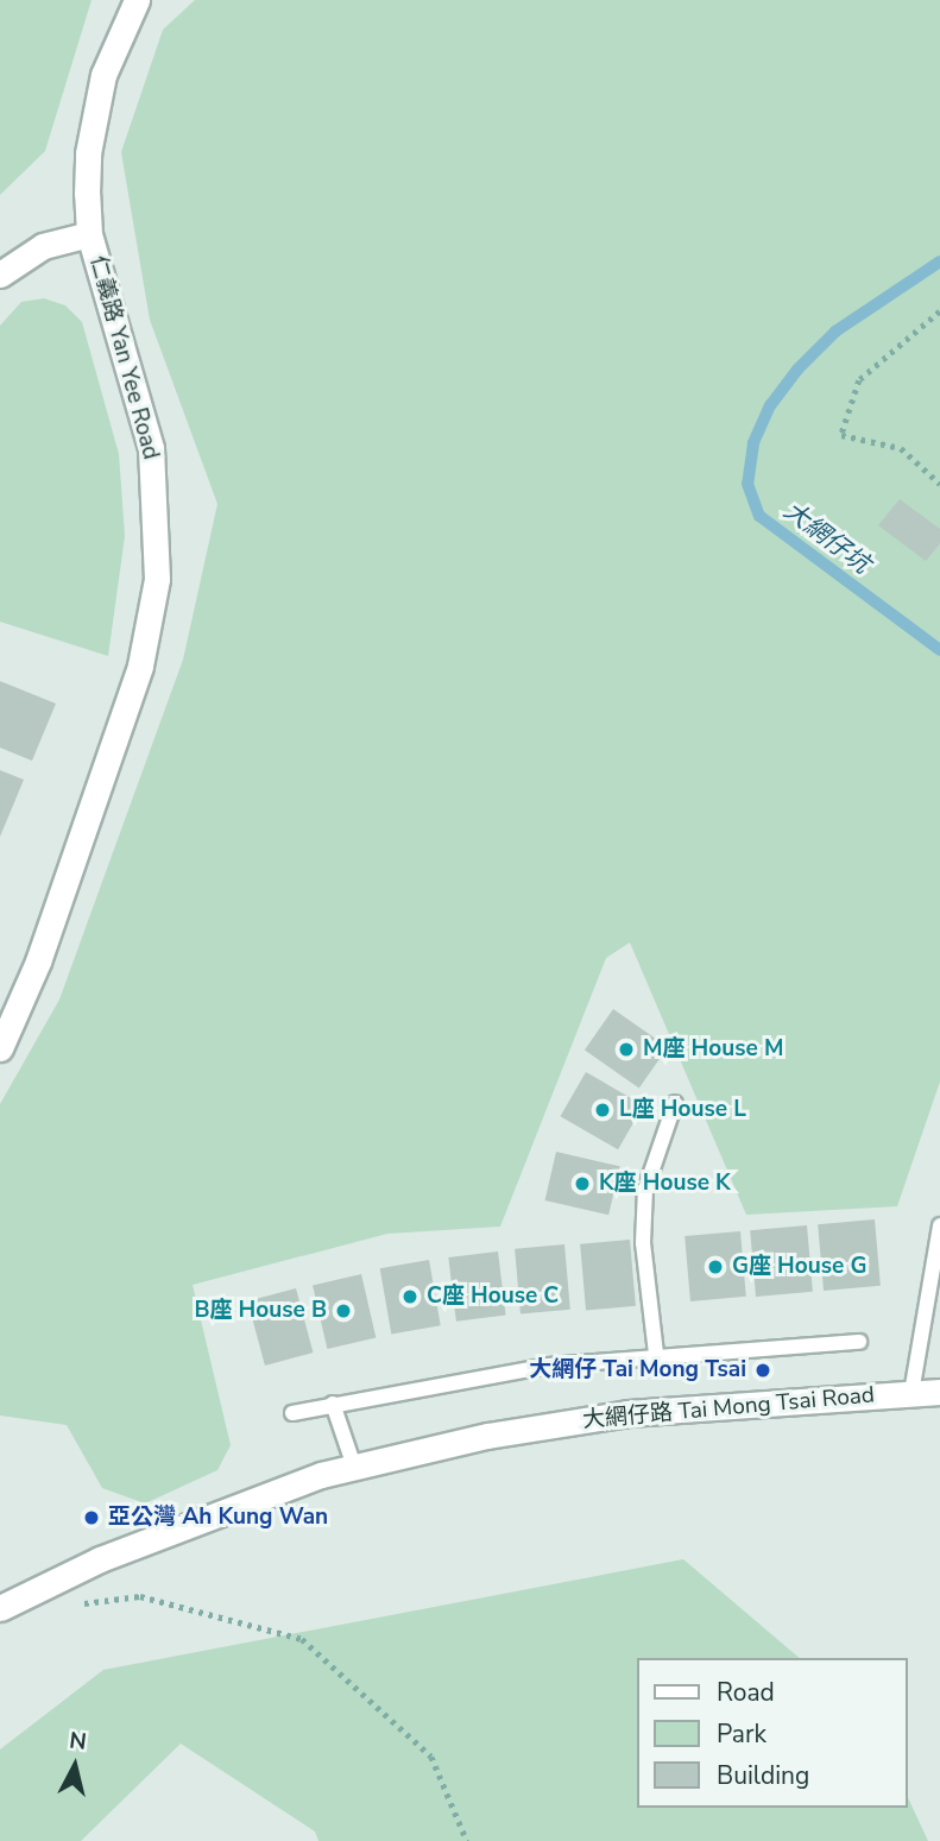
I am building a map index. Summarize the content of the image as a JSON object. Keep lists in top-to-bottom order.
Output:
{
  "streets": {
    "street": ["仁義路 Yan Yee Road", "大網仔路 Tai Mong Tsai Road"]
  },
  "water": ["大網仔坑"],
  "places": [
    "M座 House M",
    "L座 House L",
    "K座 House K",
    "G座 House G",
    "C座 House C",
    "B座 House B",
    "大網仔 Tai Mong Tsai",
    "亞公灣 Ah Kung Wan"
  ],
  "legend": ["Road", "Park", "Building"],
  "north": "top"
}
